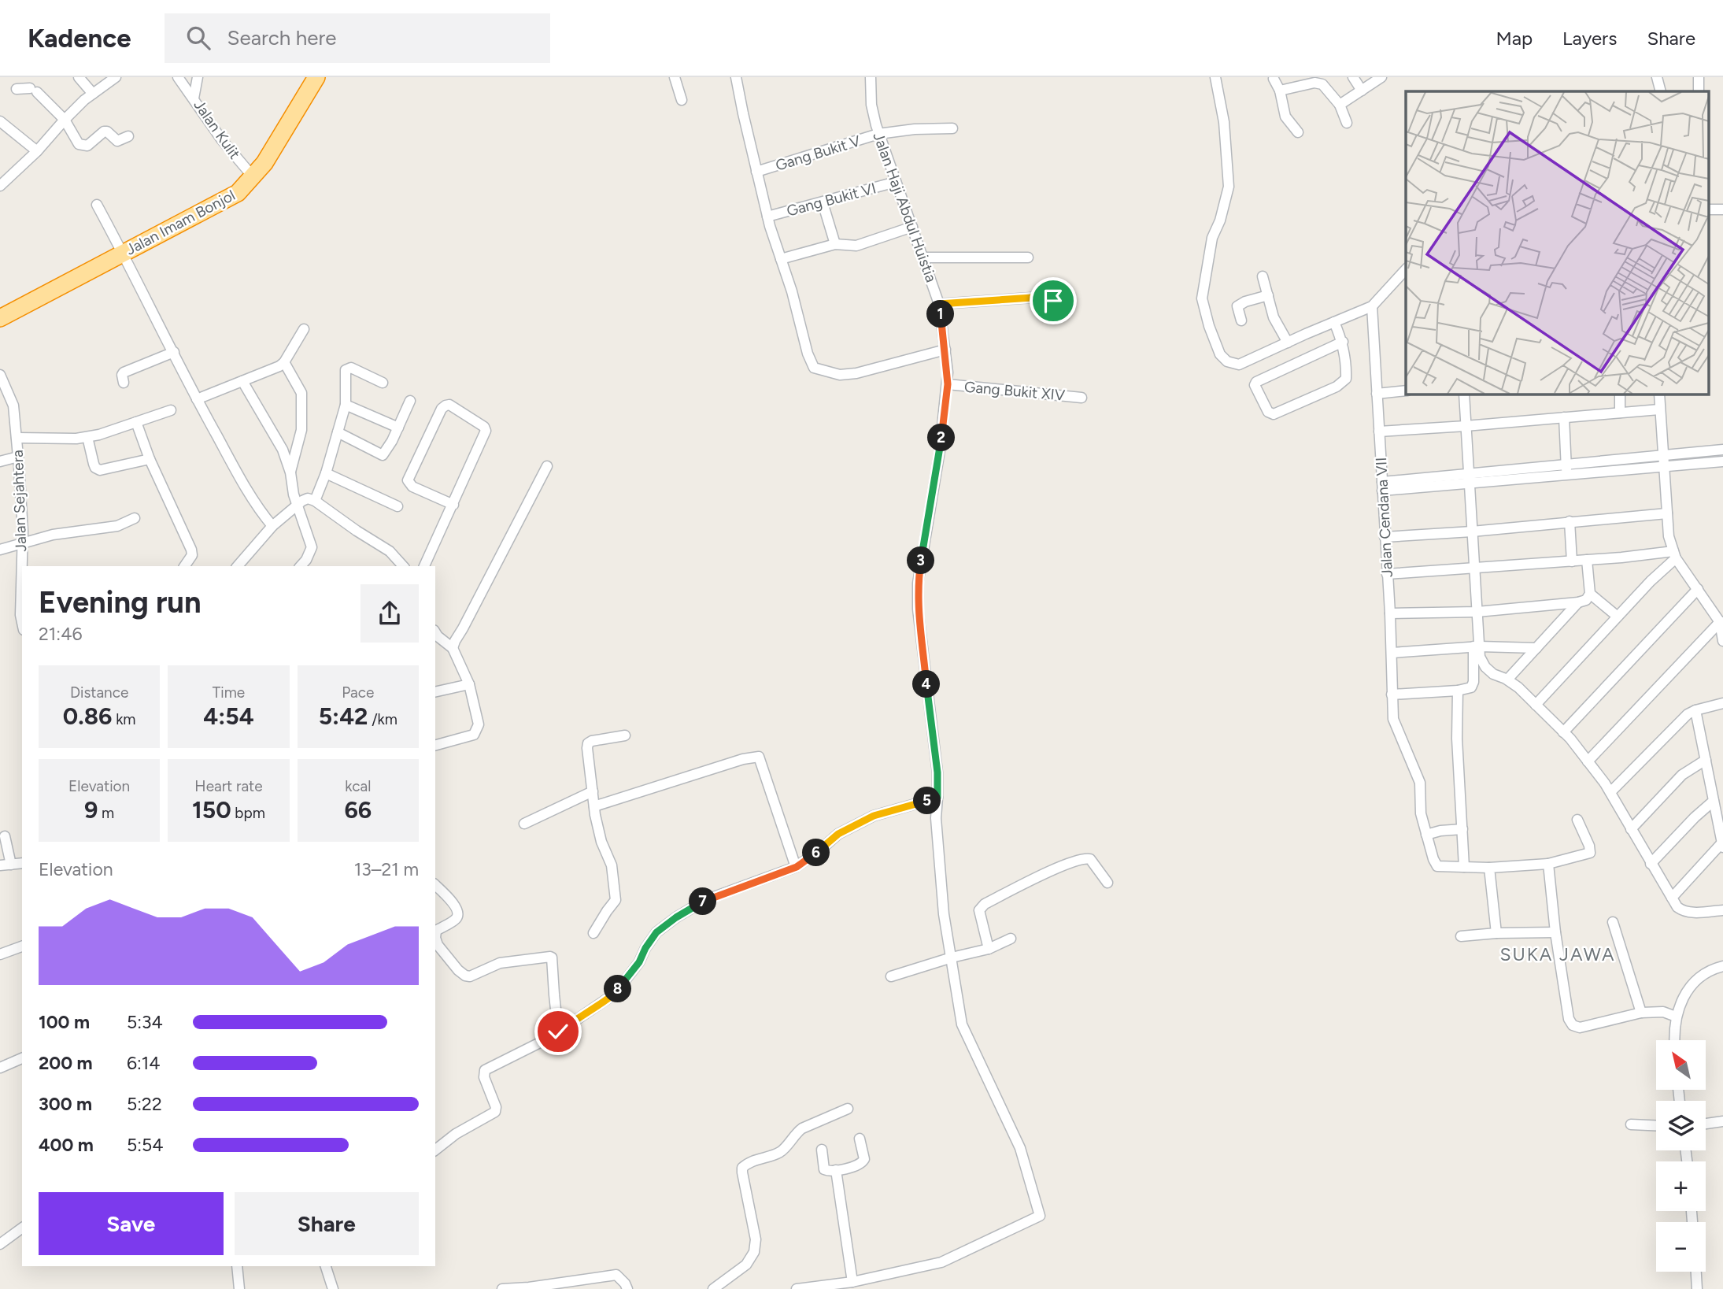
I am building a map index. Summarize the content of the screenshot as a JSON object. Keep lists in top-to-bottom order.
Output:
{
  "streets": {
    "highway": ["Jalan Imam Bonjol"],
    "street": [
      "Jalan Kulit",
      "Gang Bukit V",
      "Gang Bukit VI",
      "Jalan Haji Abdul Huistia",
      "Gang Bukit XIV",
      "Jalan Sejahtera",
      "Jalan Cendana VII"
    ]
  },
  "crossings": [
    ["Jalan Kulit", "Jalan Imam Bonjol"],
    ["Gang Bukit V", "Jalan Haji Abdul Huistia"],
    ["Gang Bukit VI", "Jalan Haji Abdul Huistia"],
    ["Jalan Haji Abdul Huistia", "Gang Bukit XIV"]
  ],
  "districts": ["SUKA JAWA"],
  "north": "top left",
  "page": {
    "header": "Kadence",
    "search": "Search here",
    "nav": ["Map", "Layers", "Share"],
    "pins": [
      "1",
      "2",
      "3",
      "4",
      "5",
      "6",
      "7",
      "8"
    ],
    "heading": ["Evening run", "21:46"],
    "stats": [
      ["Distance", "0.86 km"],
      ["Time", "4:54"],
      ["Pace", "5:42 /km"],
      ["Elevation", "9 m"],
      ["Heart rate", "150 bpm"],
      ["kcal", "66"]
    ],
    "chart": ["Elevation", "13–21 m"],
    "list": [
      {
        "name": "100 m",
        "note": "5:34"
      },
      {
        "name": "200 m",
        "note": "6:14"
      },
      {
        "name": "300 m",
        "note": "5:22"
      },
      {
        "name": "400 m",
        "note": "5:54"
      }
    ],
    "map_buttons": ["+", "−"],
    "buttons": ["Save", "Share"]
  }
}
